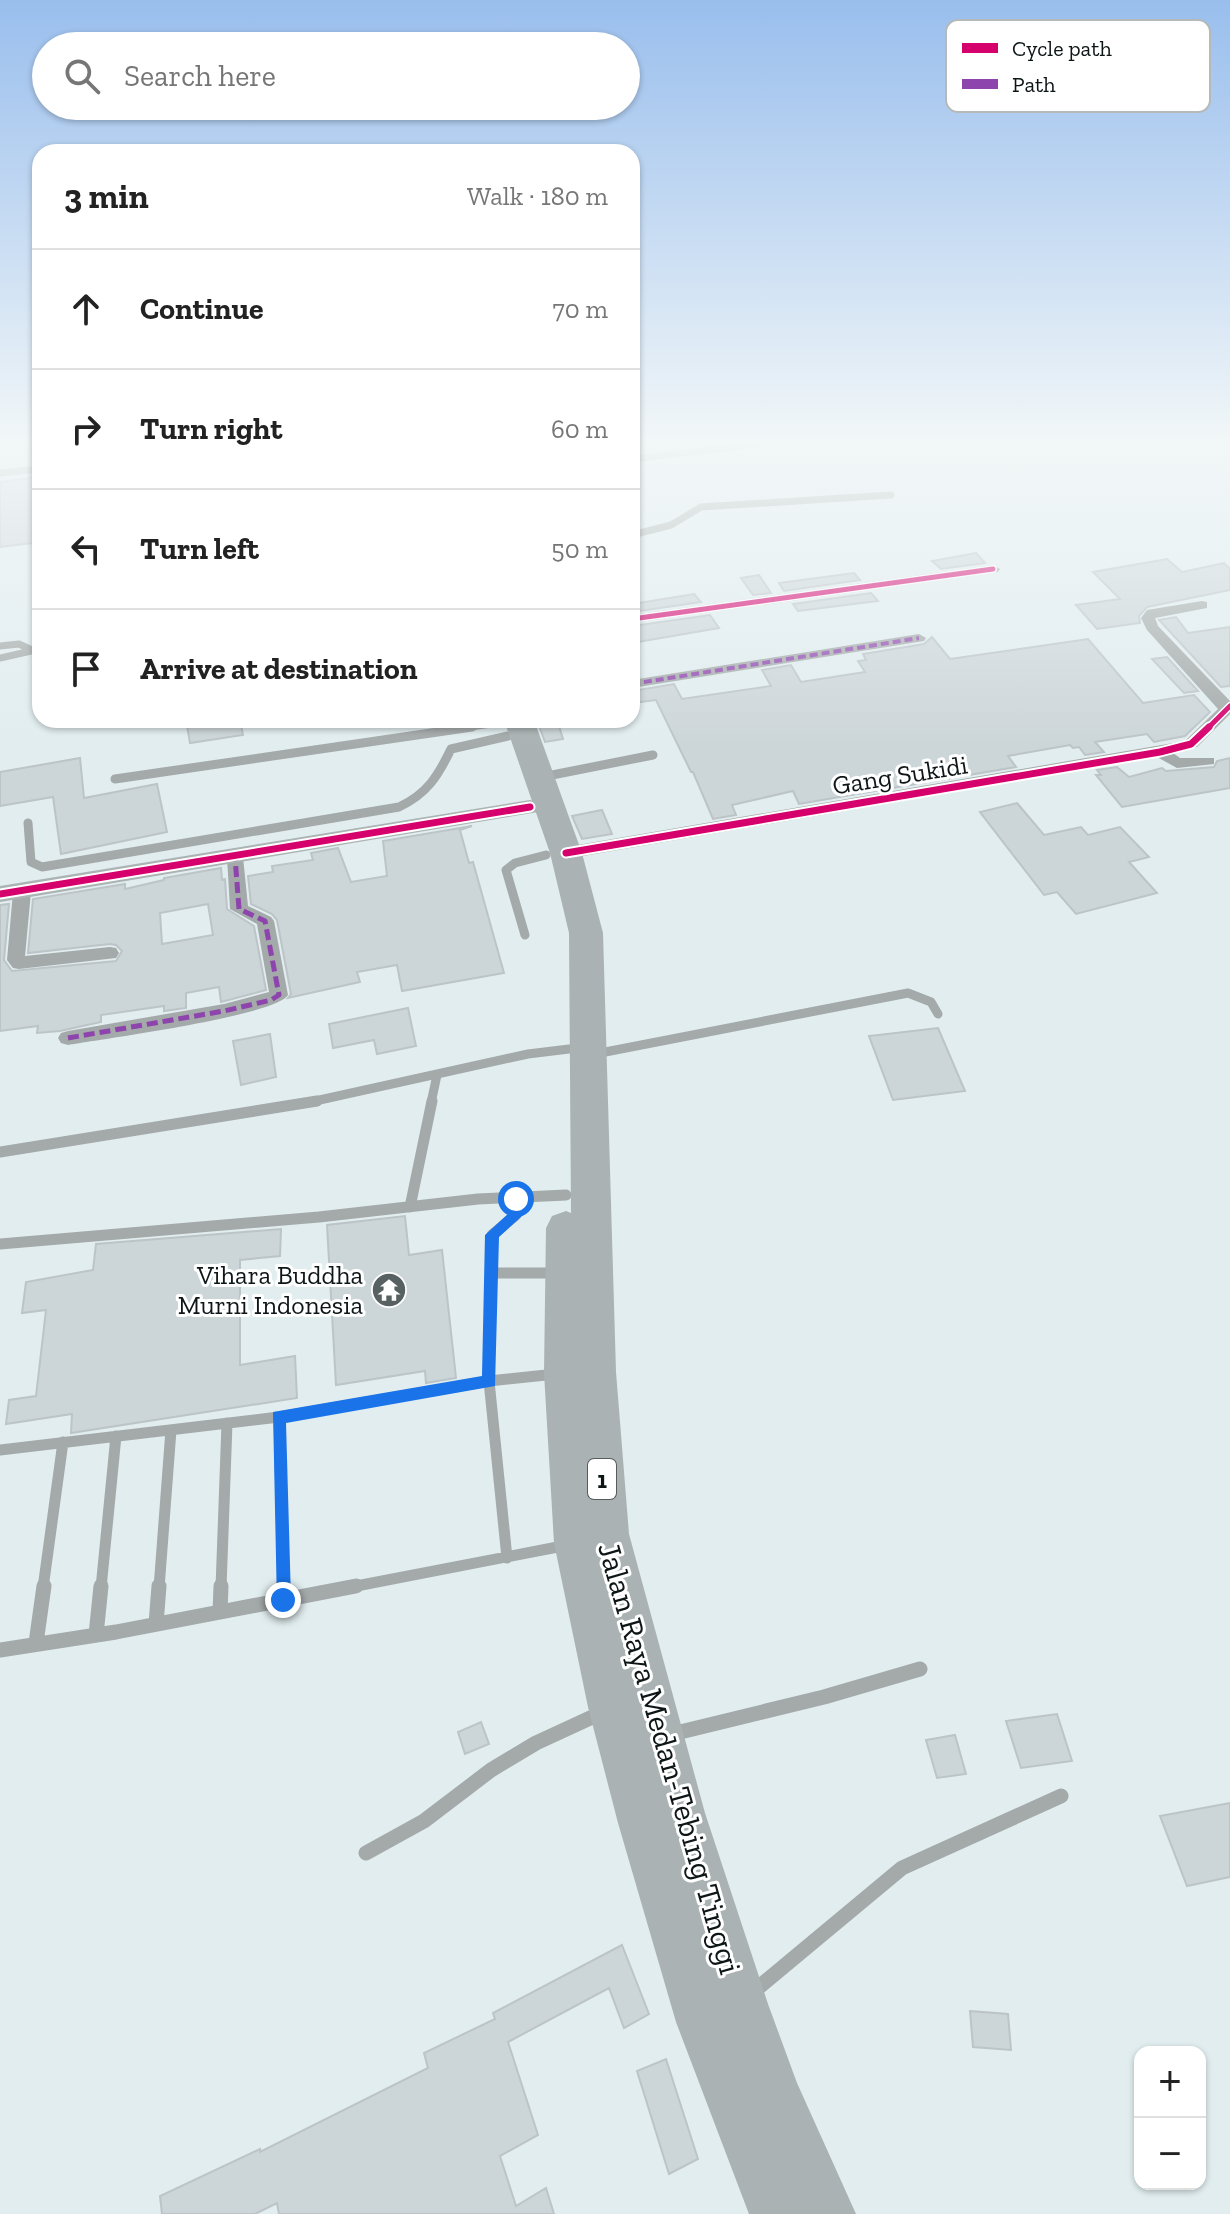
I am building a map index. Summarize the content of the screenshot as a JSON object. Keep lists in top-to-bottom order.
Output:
{
  "streets": {
    "highway": ["1", "Jalan Raya Medan-Tebing Tinggi"],
    "street": ["Gang Sukidi"]
  },
  "crossings": [
    ["Gang Sukidi", "Jalan Raya Medan-Tebing Tinggi"]
  ],
  "places": {
    "temple": ["Vihara Buddha Murni Indonesia"]
  },
  "legend": ["Cycle path", "Path"],
  "page": {
    "search": "Search here",
    "heading": ["3 min", "Walk · 180 m"],
    "list": [
      ["Continue", "70 m"],
      ["Turn right", "60 m"],
      ["Turn left", "50 m"],
      "Arrive at destination"
    ],
    "map_buttons": ["+", "−"]
  }
}
